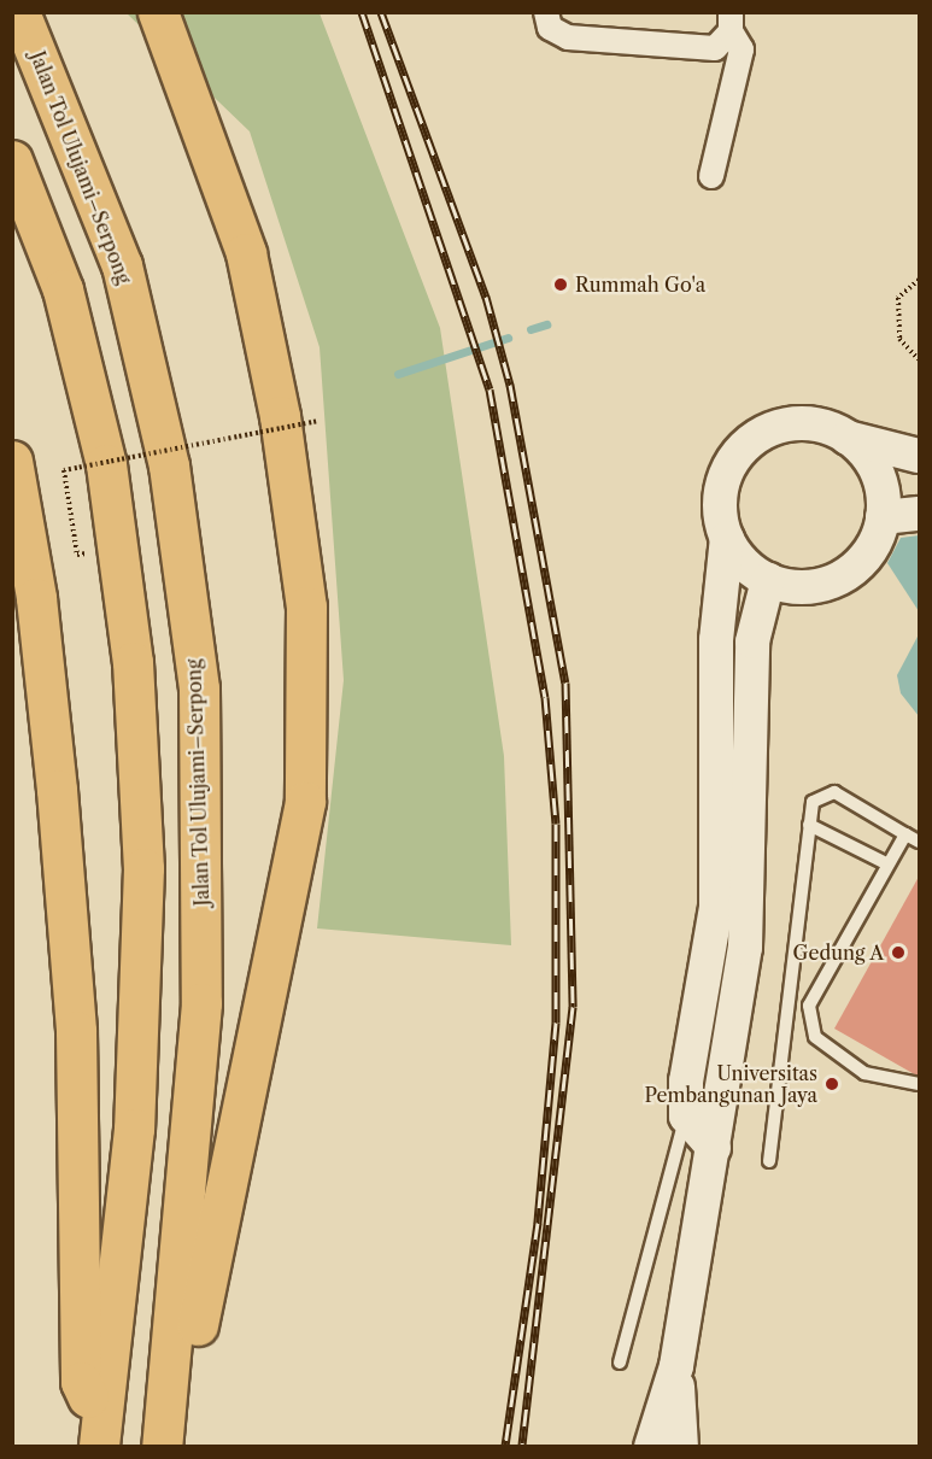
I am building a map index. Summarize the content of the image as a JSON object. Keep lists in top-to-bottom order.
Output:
{
  "streets": {
    "highway": ["Jalan Tol Ulujami–Serpong"]
  },
  "places": ["Rummah Go'a", "Gedung A", "Universitas Pembangunan Jaya"]
}
